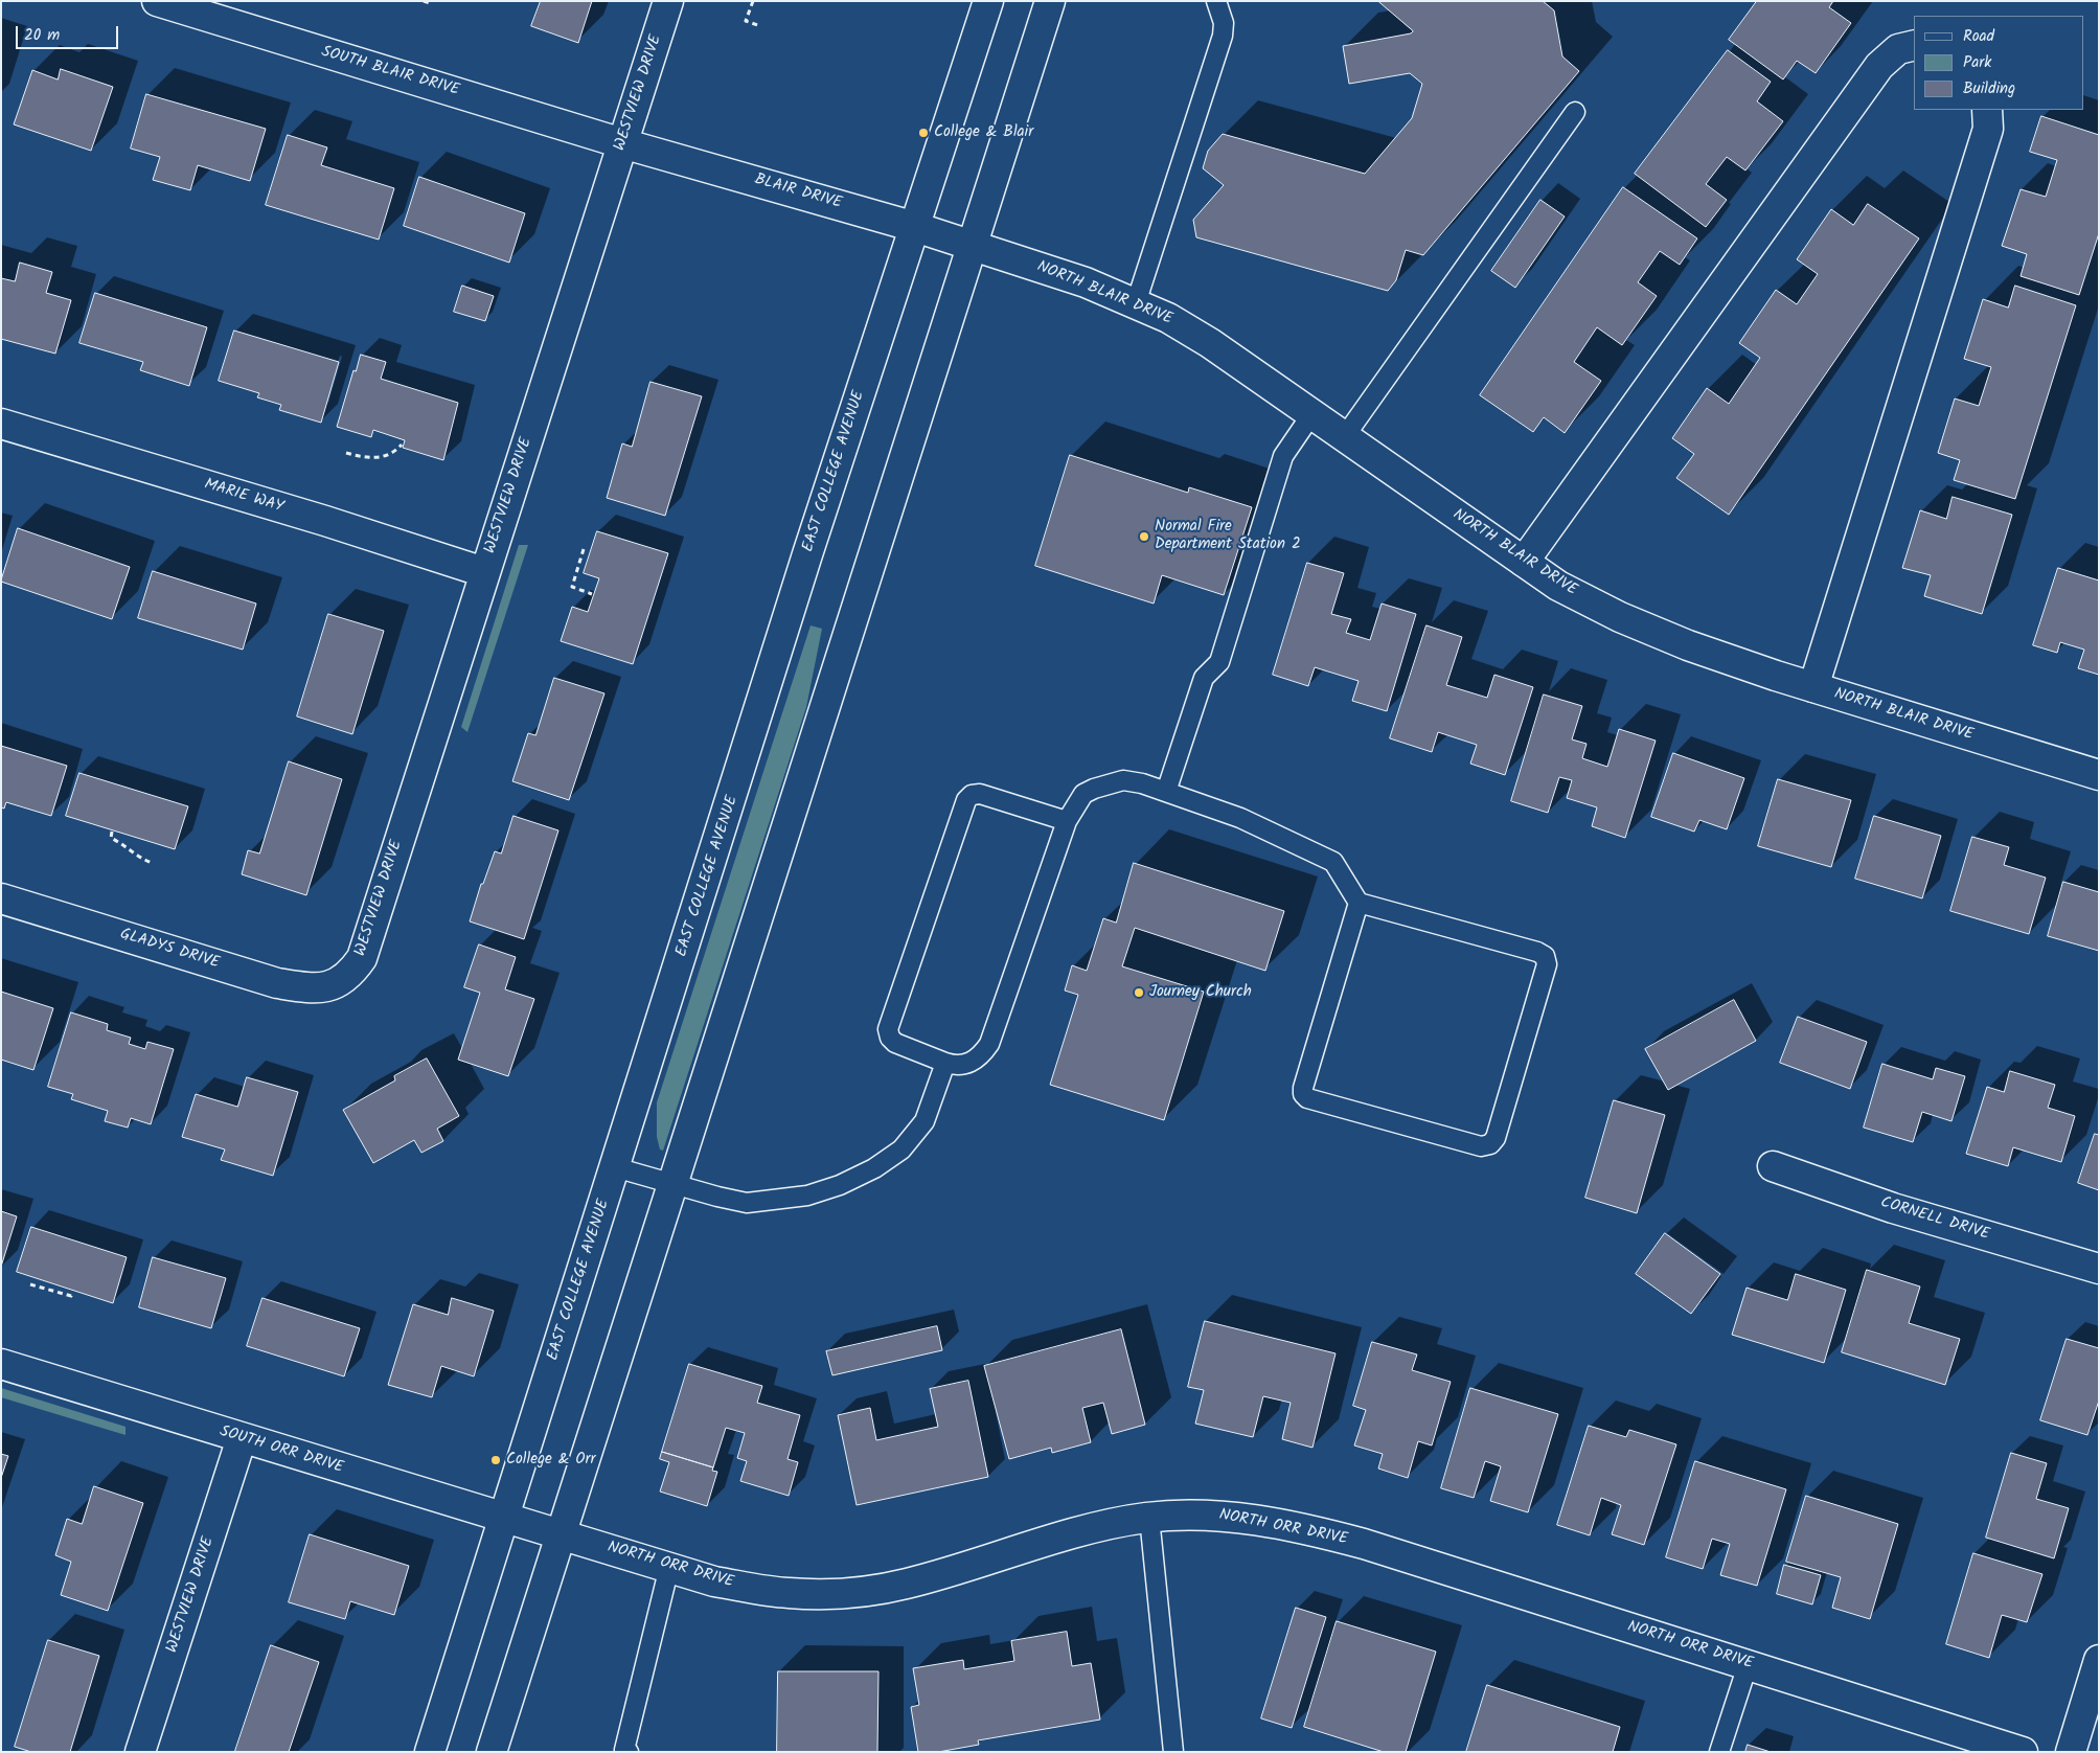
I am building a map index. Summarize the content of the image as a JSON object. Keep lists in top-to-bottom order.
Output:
{
  "streets": {
    "street": [
      "SOUTH BLAIR DRIVE",
      "WESTVIEW DRIVE",
      "BLAIR DRIVE",
      "NORTH BLAIR DRIVE",
      "EAST COLLEGE AVENUE",
      "MARIE WAY",
      "GLADYS DRIVE",
      "CORNELL DRIVE",
      "SOUTH ORR DRIVE",
      "NORTH ORR DRIVE"
    ]
  },
  "crossings": [
    ["SOUTH BLAIR DRIVE", "WESTVIEW DRIVE"],
    ["SOUTH BLAIR DRIVE", "BLAIR DRIVE"],
    ["WESTVIEW DRIVE", "BLAIR DRIVE"],
    ["WESTVIEW DRIVE", "MARIE WAY"],
    ["WESTVIEW DRIVE", "GLADYS DRIVE"],
    ["WESTVIEW DRIVE", "SOUTH ORR DRIVE"],
    ["BLAIR DRIVE", "NORTH BLAIR DRIVE"],
    ["BLAIR DRIVE", "EAST COLLEGE AVENUE"],
    ["EAST COLLEGE AVENUE", "SOUTH ORR DRIVE"],
    ["SOUTH ORR DRIVE", "NORTH ORR DRIVE"]
  ],
  "places": [
    "College & Blair",
    "Normal Fire Department Station 2",
    "Journey Church",
    "College & Orr"
  ],
  "legend": ["Road", "Park", "Building"],
  "scale_bar": "20 m"
}
